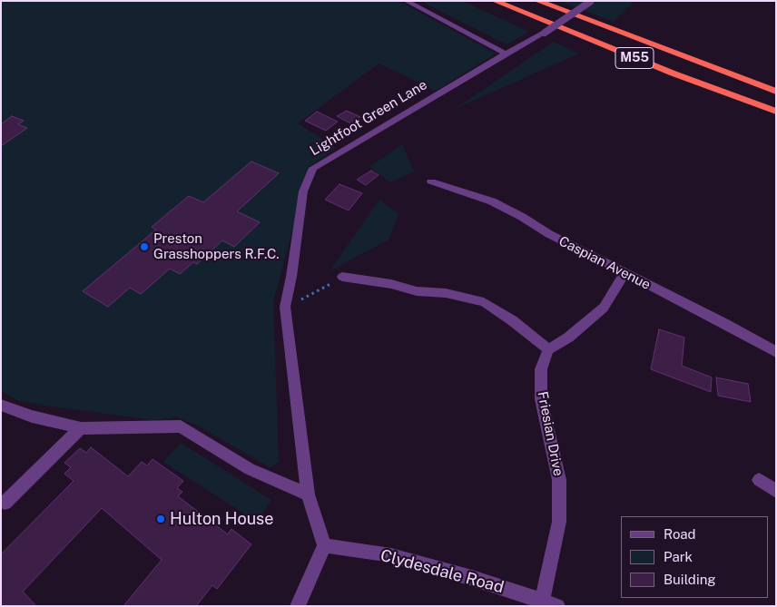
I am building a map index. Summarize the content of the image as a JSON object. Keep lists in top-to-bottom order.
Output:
{
  "streets": {
    "highway": ["M55"],
    "street": [
      "Lightfoot Green Lane",
      "Caspian Avenue",
      "Friesian Drive",
      "Clydesdale Road"
    ]
  },
  "crossings": [
    ["Lightfoot Green Lane", "Clydesdale Road"],
    ["Friesian Drive", "Clydesdale Road"]
  ],
  "places": ["Preston Grasshoppers R.F.C.", "Hulton House"],
  "legend": ["Road", "Park", "Building"]
}
